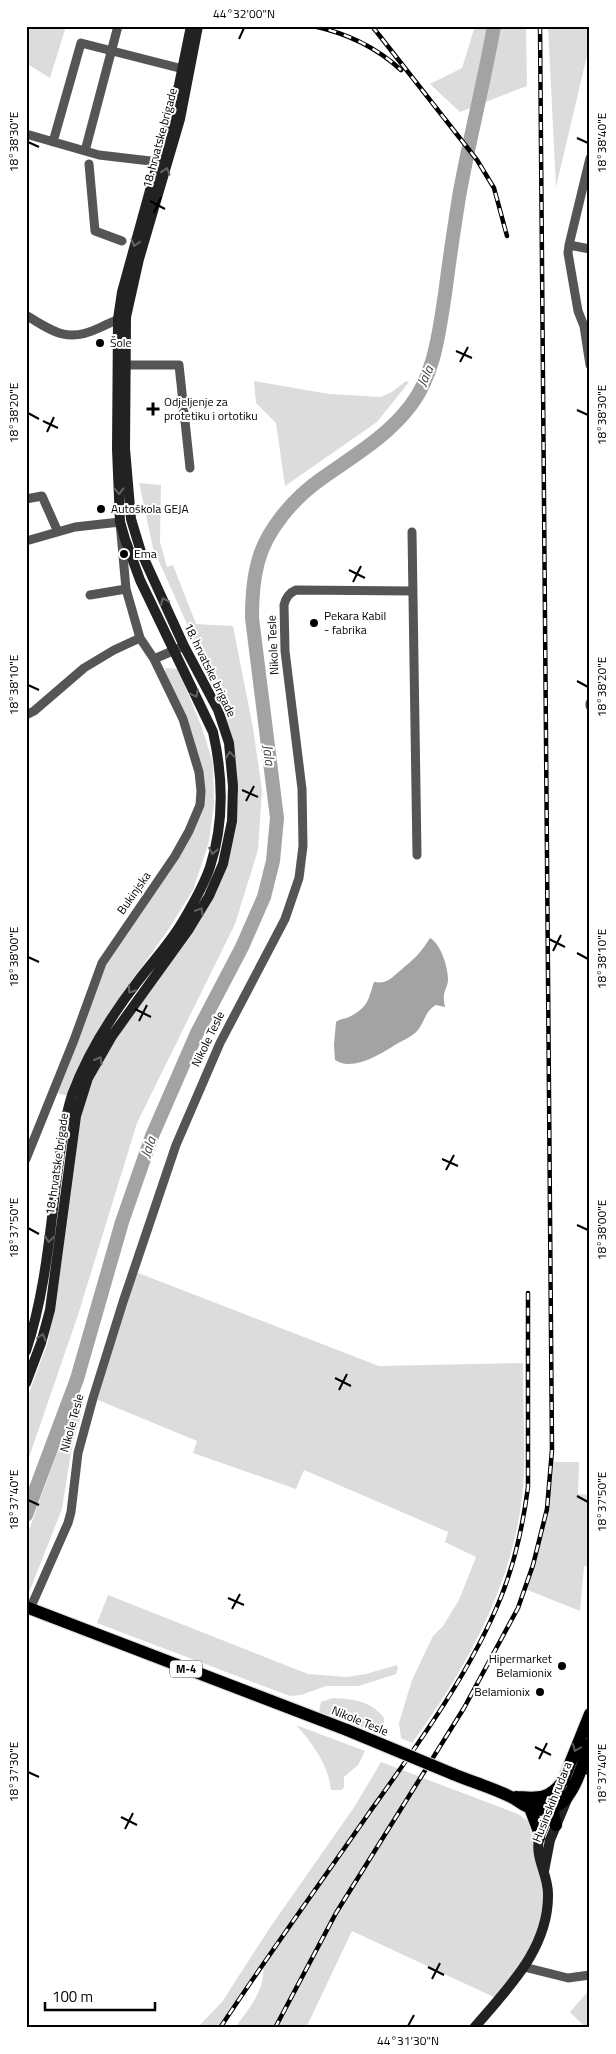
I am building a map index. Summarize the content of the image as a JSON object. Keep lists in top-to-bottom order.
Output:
{
  "streets": {
    "main road": [
      "18. hrvatske brigade",
      "Nikole Tesle",
      "M-4",
      "Husinskih rudara"
    ],
    "street": ["Bukinjska"]
  },
  "crossings": [
    ["18. hrvatske brigade", "Bukinjska"]
  ],
  "water": ["Jala"],
  "places": {
    "other": [
      "Šole",
      "Autoškola GEJA",
      "Ema",
      "Pekara Kabil - fabrika",
      "Hipermarket Belamionix",
      "Belamionix"
    ],
    "health": ["Odjeljenje za protetiku i ortotiku"]
  },
  "scale_bar": "100 m",
  "coordinates": [
    "44°32'00\"N",
    "18°38'30\"E",
    "18°38'40\"E",
    "18°38'20\"E",
    "18°38'10\"E",
    "18°38'00\"E",
    "18°37'50\"E",
    "18°37'40\"E",
    "18°37'30\"E",
    "44°31'30\"N"
  ]
}
